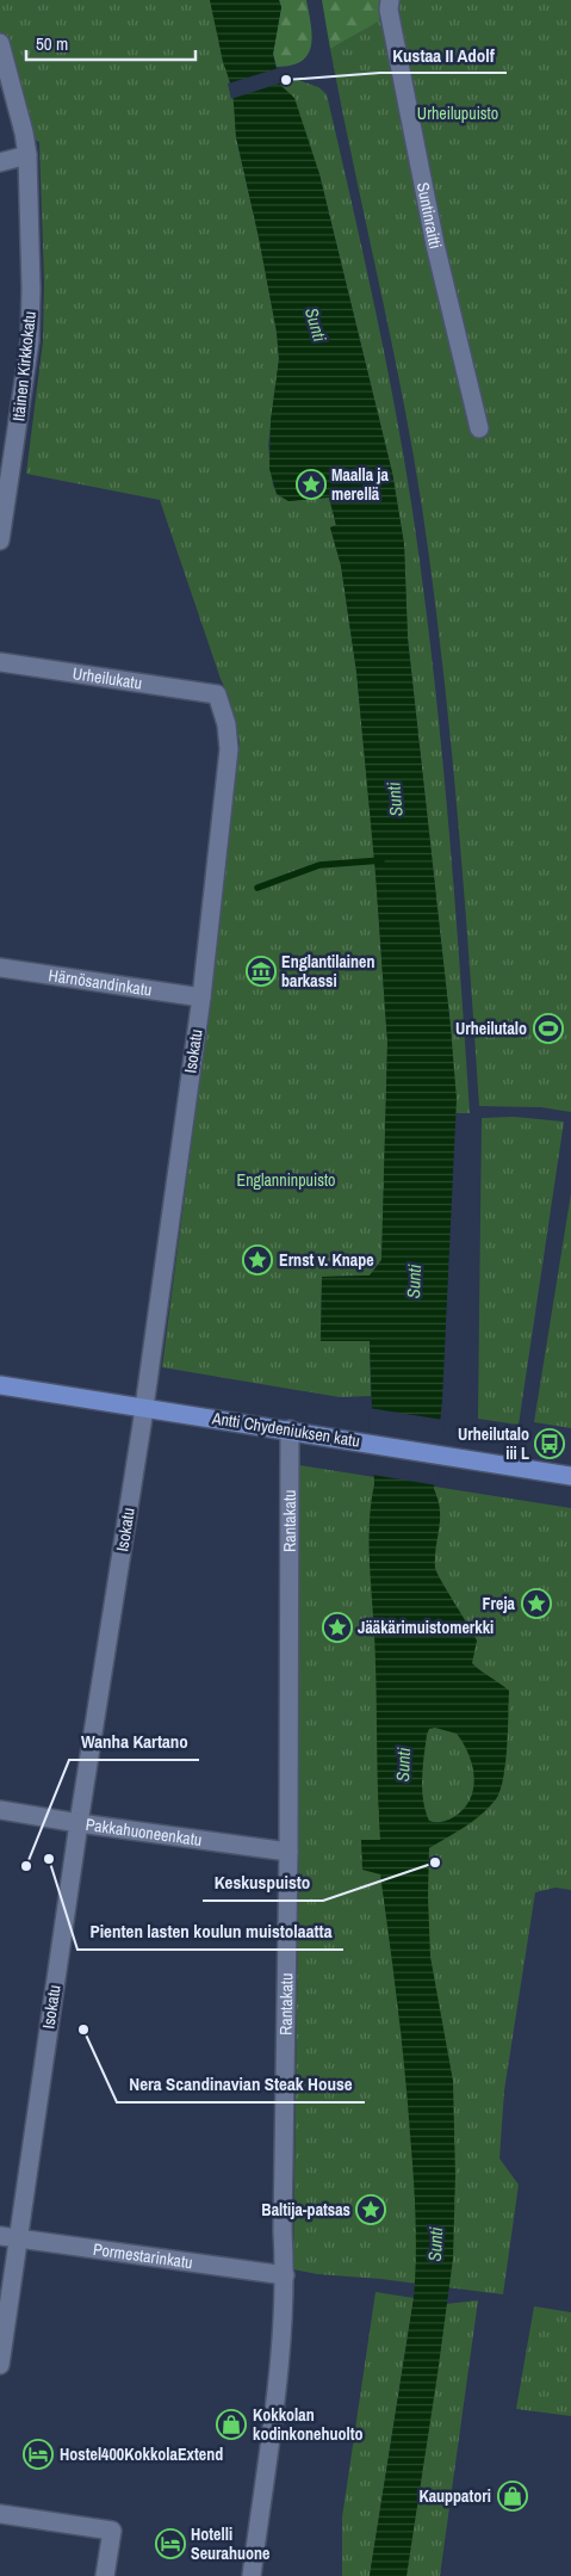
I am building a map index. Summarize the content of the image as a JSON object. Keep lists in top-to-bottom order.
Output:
{
  "streets": {
    "main road": ["Antti Chydeniuksen katu"],
    "street": [
      "Suntinraitti",
      "Itäinen Kirkkokatu",
      "Urheilukatu",
      "Härnösandinkatu",
      "Isokatu",
      "Rantakatu",
      "Pakkahuoneenkatu",
      "Pormestarinkatu"
    ]
  },
  "crossings": [
    ["Urheilukatu", "Isokatu"],
    ["Härnösandinkatu", "Isokatu"],
    ["Isokatu", "Antti Chydeniuksen katu"],
    ["Isokatu", "Pakkahuoneenkatu"],
    ["Isokatu", "Pormestarinkatu"],
    ["Antti Chydeniuksen katu", "Rantakatu"],
    ["Rantakatu", "Pakkahuoneenkatu"],
    ["Rantakatu", "Pormestarinkatu"]
  ],
  "water": ["Sunti"],
  "parks": ["Urheilupuisto", "Englanninpuisto"],
  "places": {
    "other": [
      "Kustaa II Adolf",
      "Pienten lasten koulun muistolaatta",
      "Keskuspuisto",
      "Wanha Kartano",
      "Nera Scandinavian Steak House"
    ],
    "place": [
      "Maalla ja merellä",
      "Ernst v. Knape",
      "Freja",
      "Jääkärimuistomerkki",
      "Baltija-patsas"
    ],
    "museum": ["Englantilainen barkassi"],
    "sports": ["Urheilutalo"],
    "bus stop": ["Urheilutalo iii L"],
    "shop": ["Kokkolan kodinkonehuolto", "Kauppatori"],
    "hotel": ["Hostel400KokkolaExtend", "Hotelli Seurahuone"]
  },
  "scale_bar": "50 m"
}
